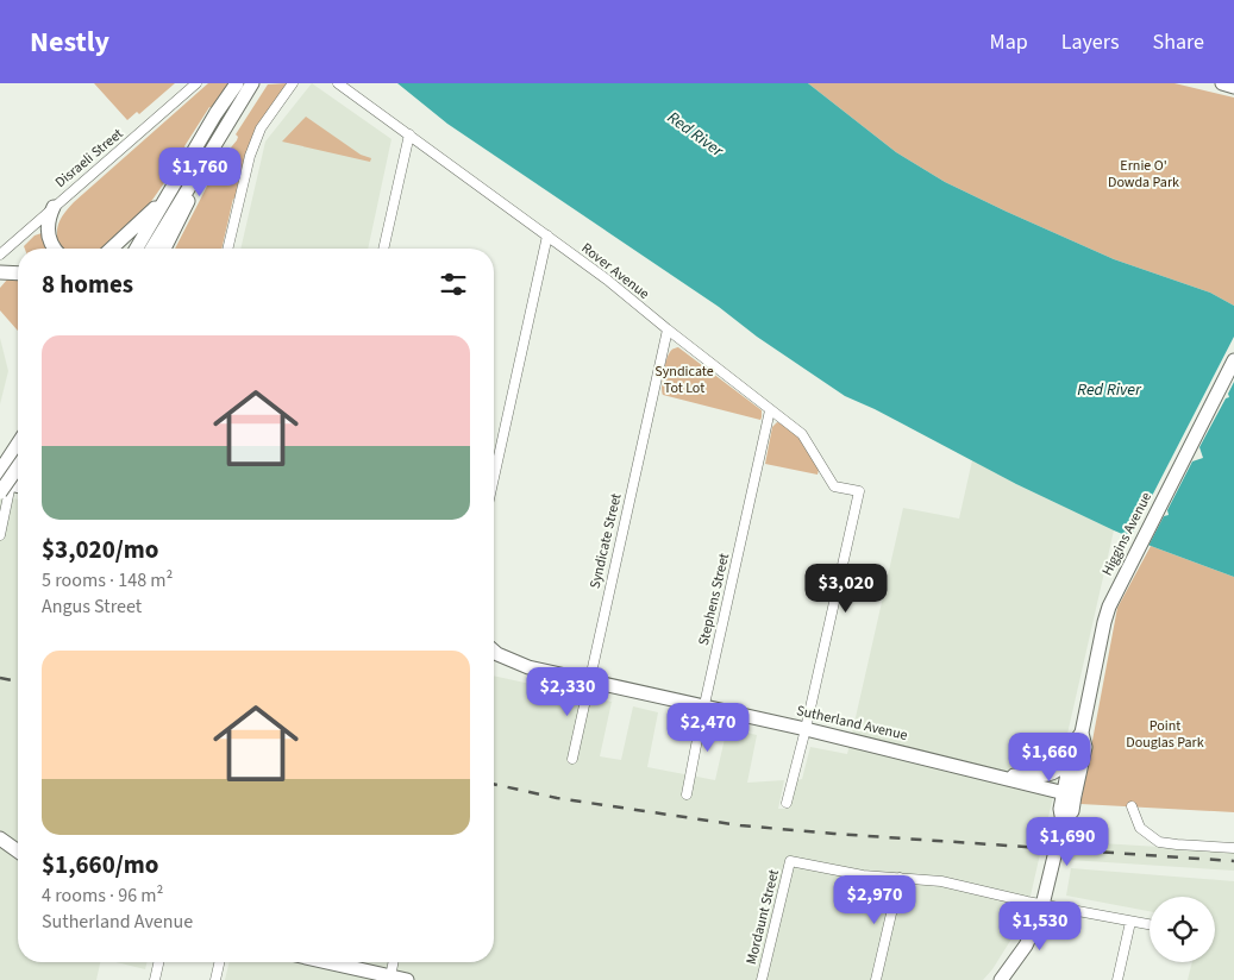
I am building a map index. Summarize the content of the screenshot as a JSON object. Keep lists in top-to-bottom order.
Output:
{
  "streets": {
    "main road": ["Higgins Avenue", "Sutherland Avenue"],
    "street": [
      "Disraeli Street",
      "Rover Avenue",
      "Syndicate Street",
      "Stephens Street",
      "Mordaunt Street"
    ]
  },
  "crossings": [
    ["Rover Avenue", "Syndicate Street"],
    ["Rover Avenue", "Stephens Street"],
    ["Rover Avenue", "Sutherland Avenue"],
    ["Higgins Avenue", "Sutherland Avenue"],
    ["Syndicate Street", "Sutherland Avenue"],
    ["Stephens Street", "Sutherland Avenue"]
  ],
  "water": ["Red River"],
  "parks": ["Ernie O' Dowda Park", "Syndicate Tot Lot", "Point Douglas Park"],
  "page": {
    "header": "Nestly",
    "nav": ["Map", "Layers", "Share"],
    "price": [
      "$1,760",
      "$3,020",
      "$2,330",
      "$2,470",
      "$1,660",
      "$1,690",
      "$2,970",
      "$1,530"
    ],
    "heading": "8 homes",
    "list": [
      {
        "name": "$3,020/mo",
        "note": "5 rooms · 148 m² · Angus Street"
      },
      {
        "name": "$1,660/mo",
        "note": "4 rooms · 96 m² · Sutherland Avenue"
      }
    ]
  }
}
